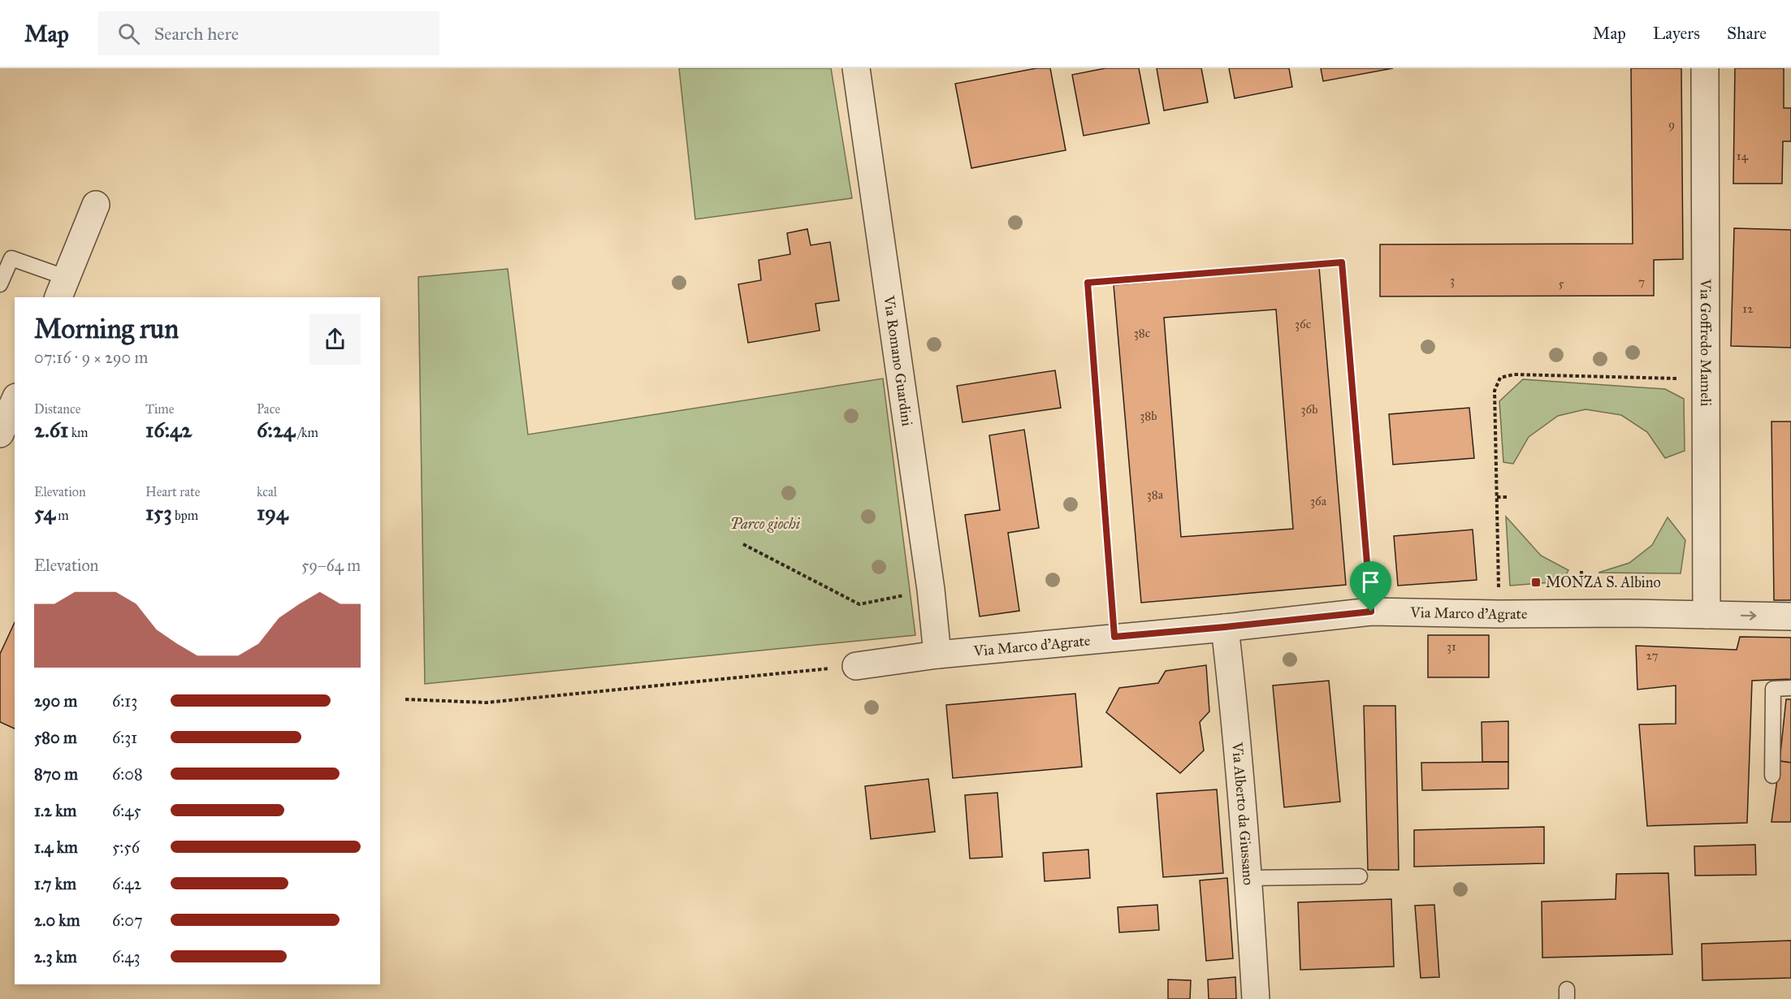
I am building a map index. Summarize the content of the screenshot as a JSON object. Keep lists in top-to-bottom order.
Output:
{
  "streets": {
    "street": [
      "Via Goffredo Mameli",
      "Via Romano Guardini",
      "Via Marco d'Agrate",
      "Via Alberto da Giussano"
    ]
  },
  "crossings": [
    ["Via Goffredo Mameli", "Via Marco d'Agrate"],
    ["Via Romano Guardini", "Via Marco d'Agrate"],
    ["Via Marco d'Agrate", "Via Alberto da Giussano"]
  ],
  "parks": ["Parco giochi"],
  "places": {
    "transit": ["MONZA S. Albino"]
  },
  "house_numbers": [
    "9",
    "14",
    "3",
    "7",
    "5",
    "12",
    "36c",
    "38c",
    "36b",
    "38b",
    "38a",
    "36a",
    "31",
    "27"
  ],
  "page": {
    "header": "Map",
    "search": "Search here",
    "nav": ["Map", "Layers", "Share"],
    "heading": ["Morning run", "07:16 · 9 × 290 m"],
    "stats": [
      ["Distance", "2.61 km"],
      ["Time", "16:42"],
      ["Pace", "6:24 /km"],
      ["Elevation", "54 m"],
      ["Heart rate", "153 bpm"],
      ["kcal", "194"]
    ],
    "chart": ["Elevation", "59–64 m"],
    "list": [
      {
        "name": "290 m",
        "note": "6:13"
      },
      {
        "name": "580 m",
        "note": "6:31"
      },
      {
        "name": "870 m",
        "note": "6:08"
      },
      {
        "name": "1.2 km",
        "note": "6:45"
      },
      {
        "name": "1.4 km",
        "note": "5:56"
      },
      {
        "name": "1.7 km",
        "note": "6:42"
      },
      {
        "name": "2.0 km",
        "note": "6:07"
      },
      {
        "name": "2.3 km",
        "note": "6:43"
      }
    ]
  }
}
